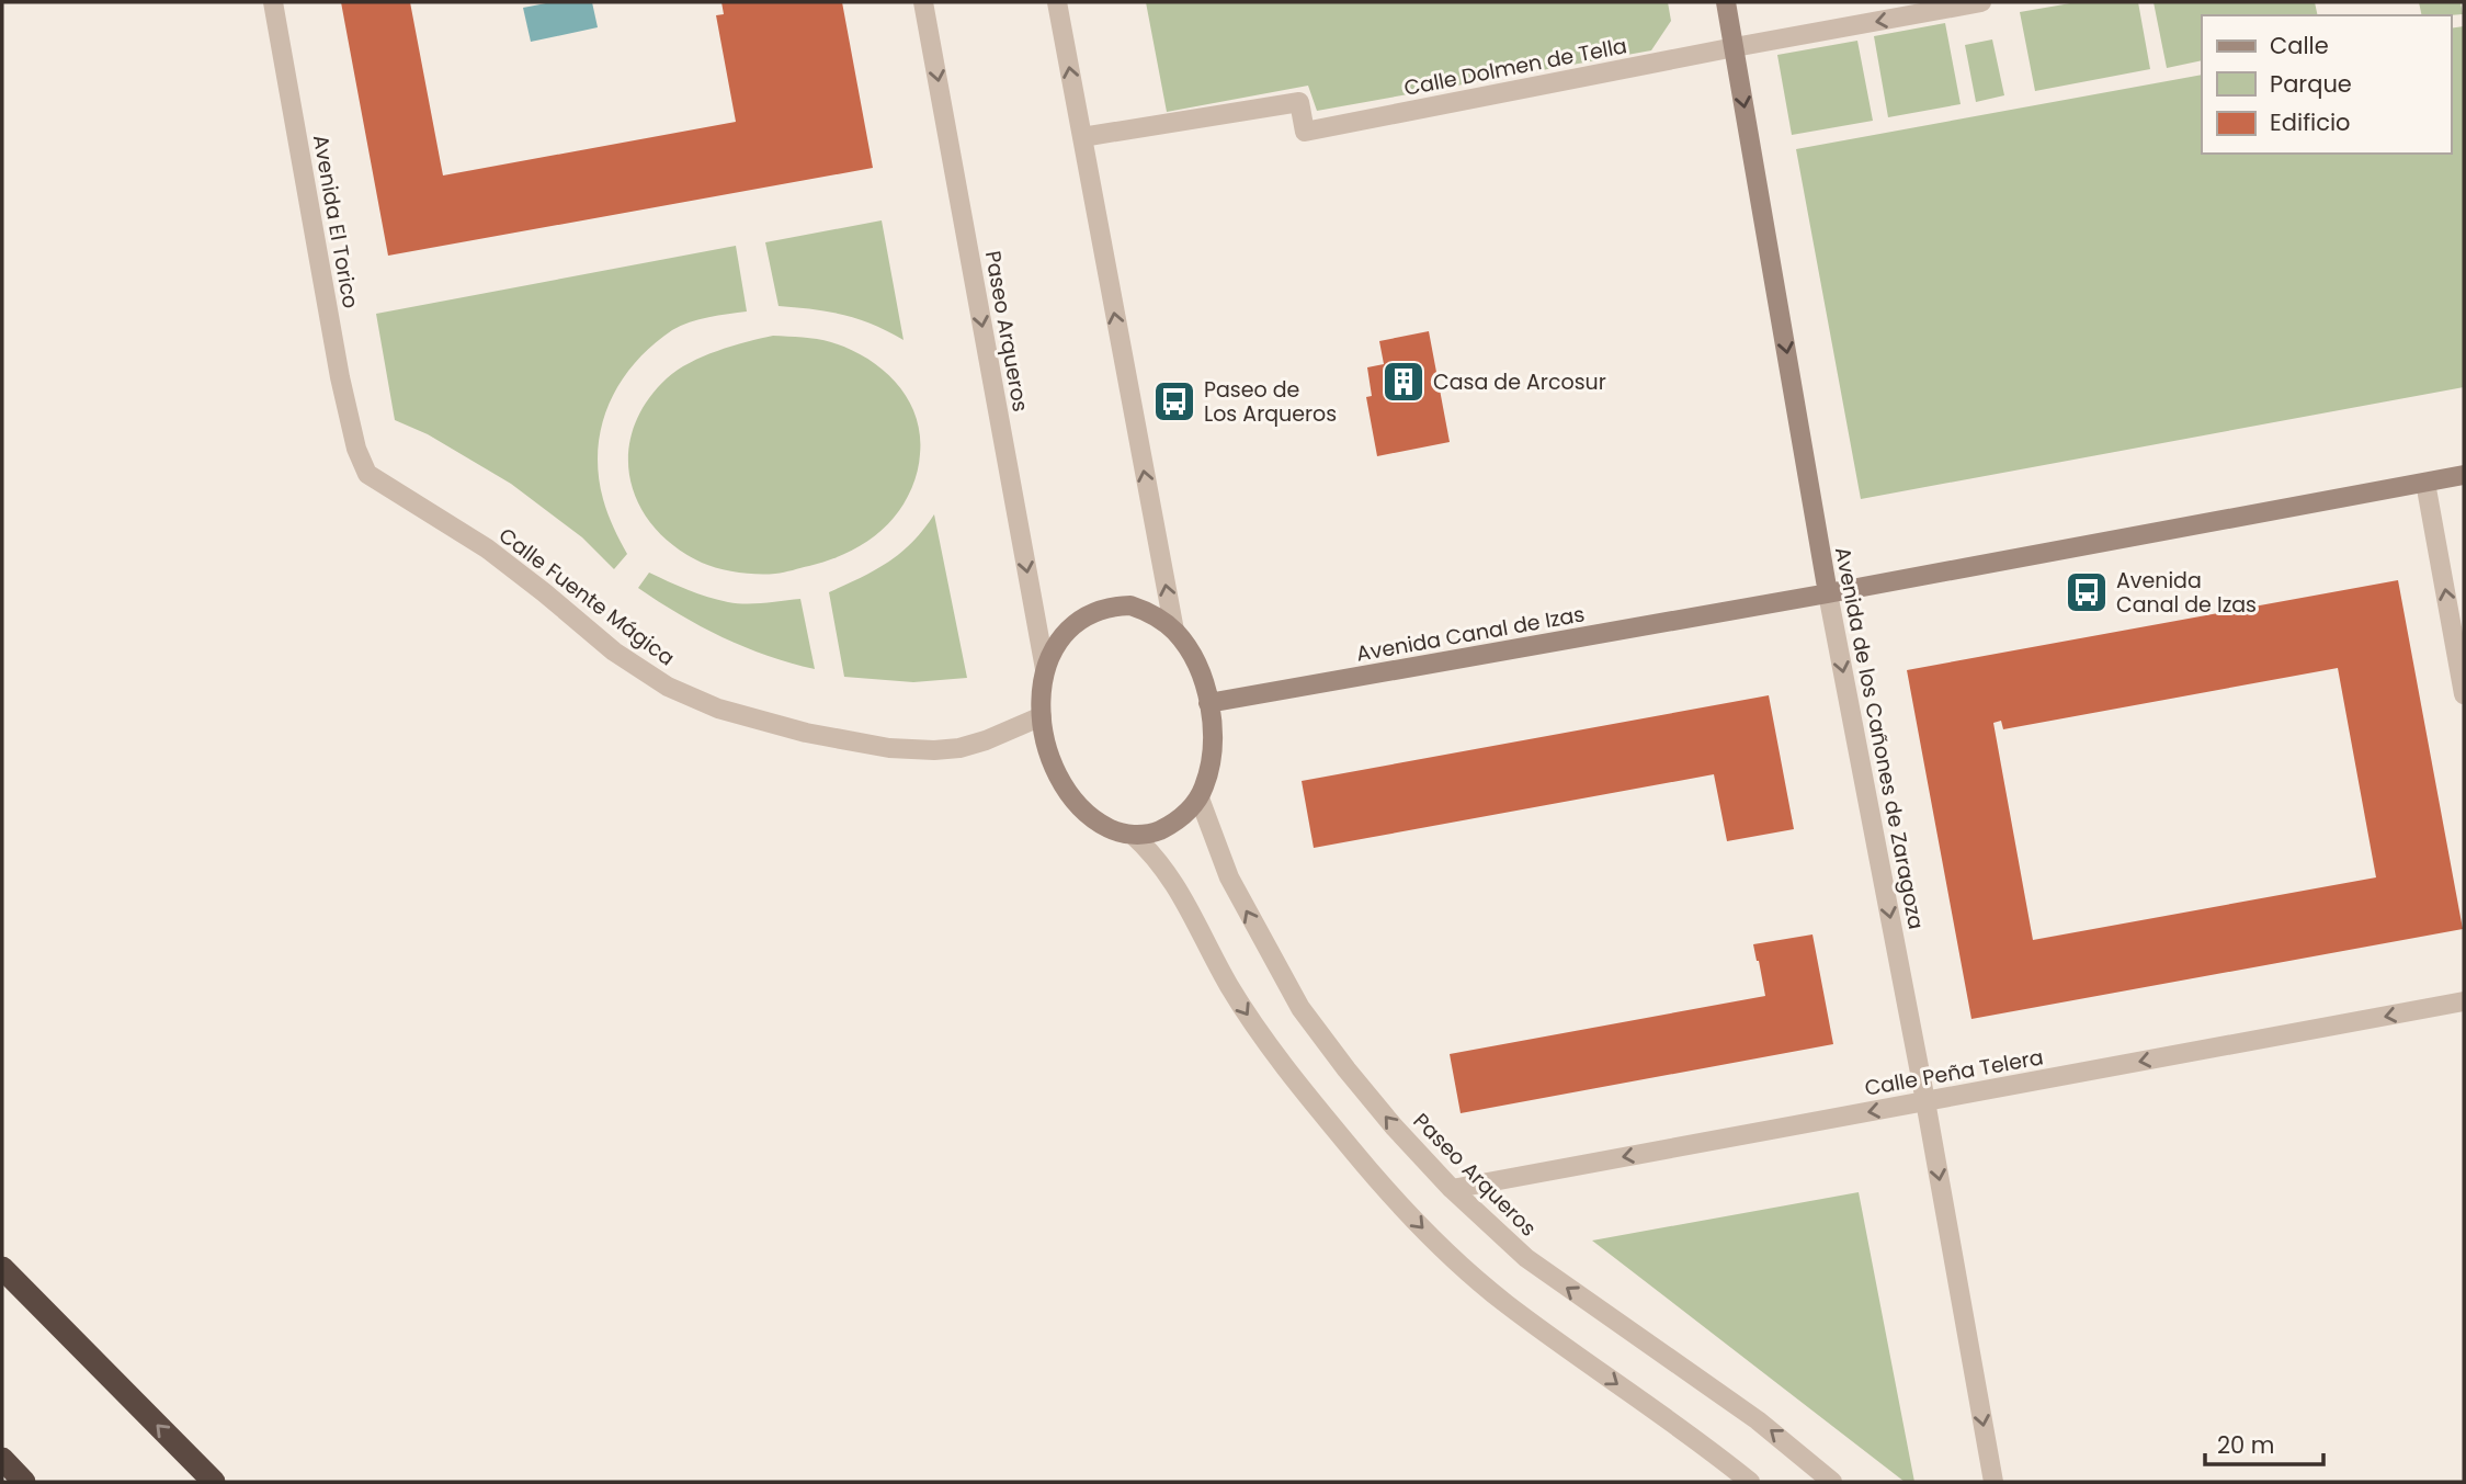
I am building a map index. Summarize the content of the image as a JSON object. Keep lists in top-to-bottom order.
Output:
{
  "streets": {
    "street": [
      "Calle Dolmen de Tella",
      "Avenida El Torico",
      "Paseo Arqueros",
      "Calle Fuente Mágica",
      "Avenida Canal de Izas",
      "Avenida de los Cañones de Zaragoza",
      "Calle Peña Telera"
    ]
  },
  "crossings": [
    ["Calle Dolmen de Tella", "Avenida de los Cañones de Zaragoza"],
    ["Avenida El Torico", "Calle Fuente Mágica"],
    ["Paseo Arqueros", "Calle Fuente Mágica"],
    ["Paseo Arqueros", "Avenida Canal de Izas"],
    ["Paseo Arqueros", "Calle Peña Telera"],
    ["Calle Fuente Mágica", "Avenida Canal de Izas"],
    ["Avenida Canal de Izas", "Avenida de los Cañones de Zaragoza"],
    ["Avenida de los Cañones de Zaragoza", "Calle Peña Telera"]
  ],
  "one_way": ["Avenida de los Cañones de Zaragoza", "Calle Peña Telera"],
  "places": {
    "building": ["Casa de Arcosur"],
    "bus stop": ["Paseo de Los Arqueros", "Avenida Canal de Izas"]
  },
  "legend": ["Calle", "Parque", "Edificio"],
  "scale_bar": "20 m"
}
